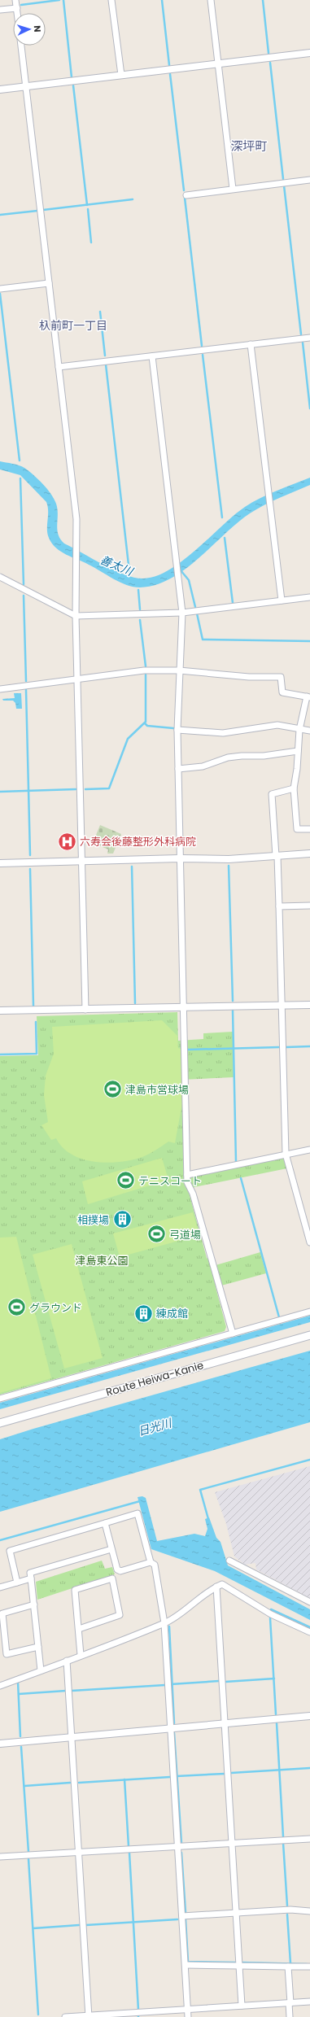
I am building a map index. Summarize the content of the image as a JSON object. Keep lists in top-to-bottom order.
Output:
{
  "streets": {
    "main road": ["Route Heiwa-Kanie"]
  },
  "districts": ["深坪町", "杁前町一丁目"],
  "water": ["善太川", "日光川"],
  "parks": ["津島東公園"],
  "places": {
    "hospital": ["六寿会後藤整形外科病院"],
    "sports": [
      "津島市営球場",
      "テニスコート",
      "弓道場",
      "グラウンド"
    ],
    "building": ["相撲場", "練成館"]
  },
  "north": "right"
}
